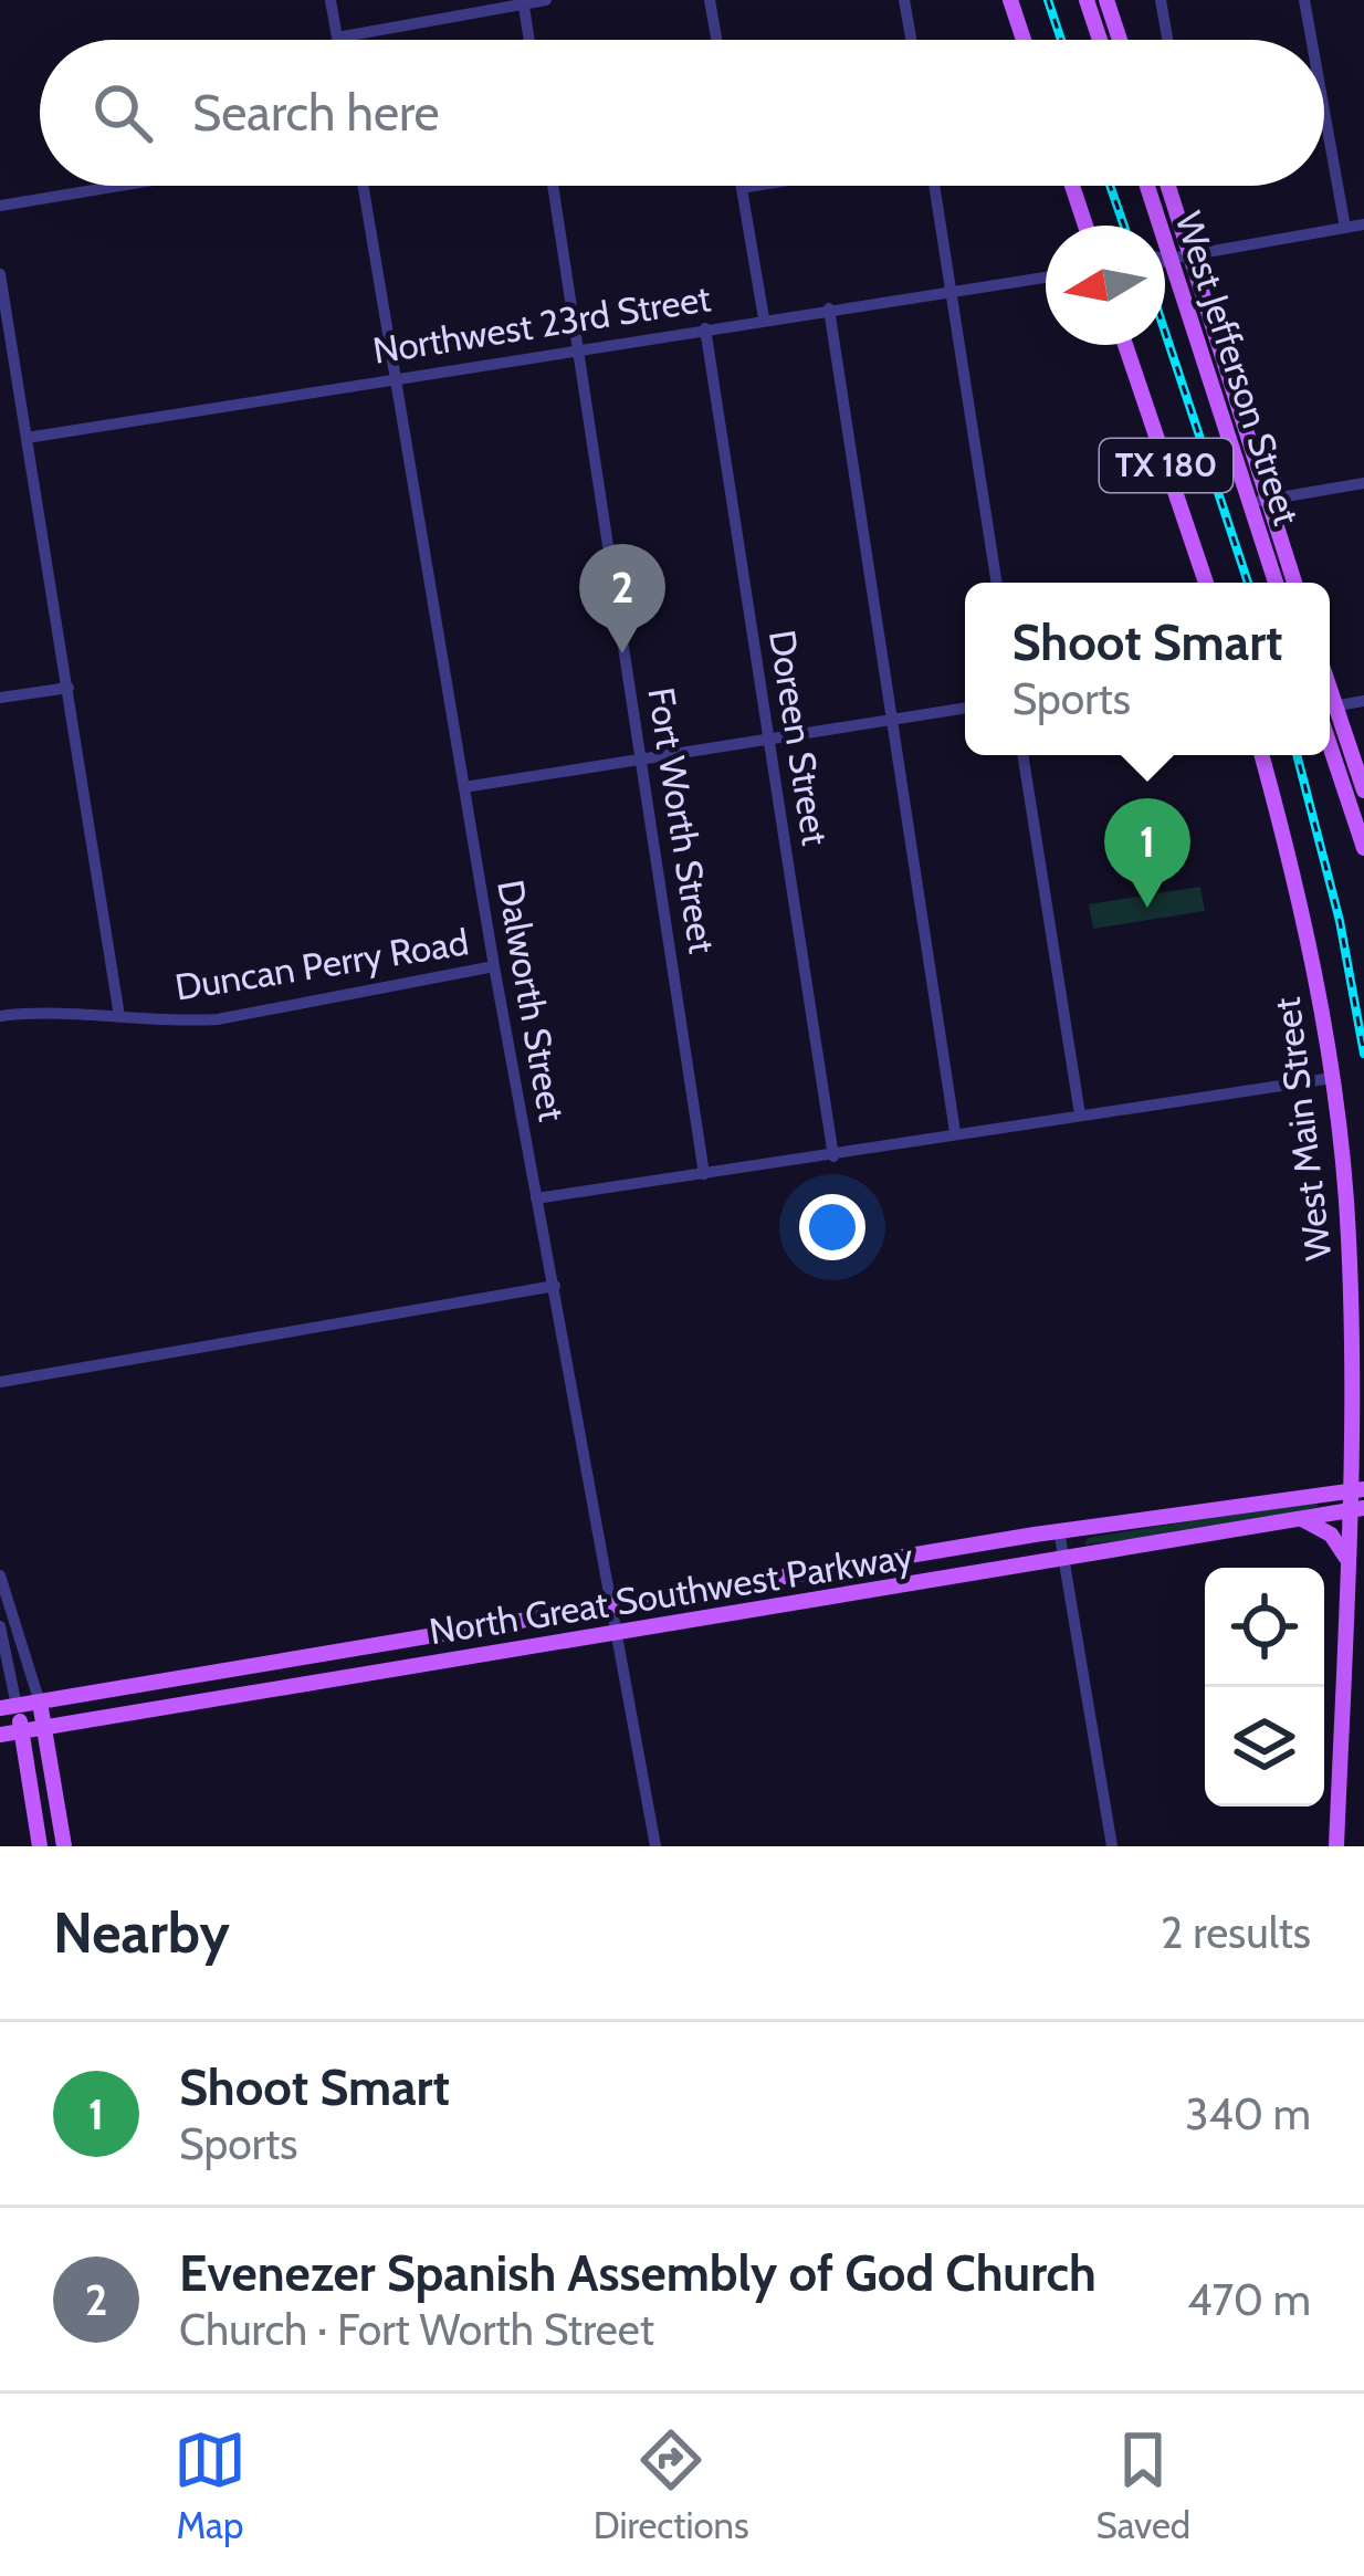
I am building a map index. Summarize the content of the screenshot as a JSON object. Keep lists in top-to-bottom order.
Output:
{
  "streets": {
    "main road": [
      "West Jefferson Street",
      "TX 180",
      "West Main Street",
      "North Great Southwest Parkway"
    ],
    "street": [
      "Northwest 23rd Street",
      "Doreen Street",
      "Fort Worth Street",
      "Duncan Perry Road",
      "Dalworth Street"
    ]
  },
  "crossings": [
    ["Northwest 23rd Street", "Doreen Street"],
    ["Northwest 23rd Street", "Fort Worth Street"],
    ["Northwest 23rd Street", "Dalworth Street"],
    ["Duncan Perry Road", "Dalworth Street"],
    ["Dalworth Street", "North Great Southwest Parkway"],
    ["West Main Street", "North Great Southwest Parkway"]
  ],
  "north": "left",
  "page": {
    "search": "Search here",
    "pins": ["2", "1"],
    "popup": ["Shoot Smart", "Sports"],
    "heading": ["Nearby", "2 results"],
    "list": [
      {
        "mark": "1",
        "name": "Shoot Smart",
        "note": "Sports",
        "value": "340 m"
      },
      {
        "mark": "2",
        "name": "Evenezer Spanish Assembly of God Church",
        "note": "Church · Fort Worth Street",
        "value": "470 m"
      }
    ],
    "nav": ["Map", "Directions", "Saved"]
  }
}
